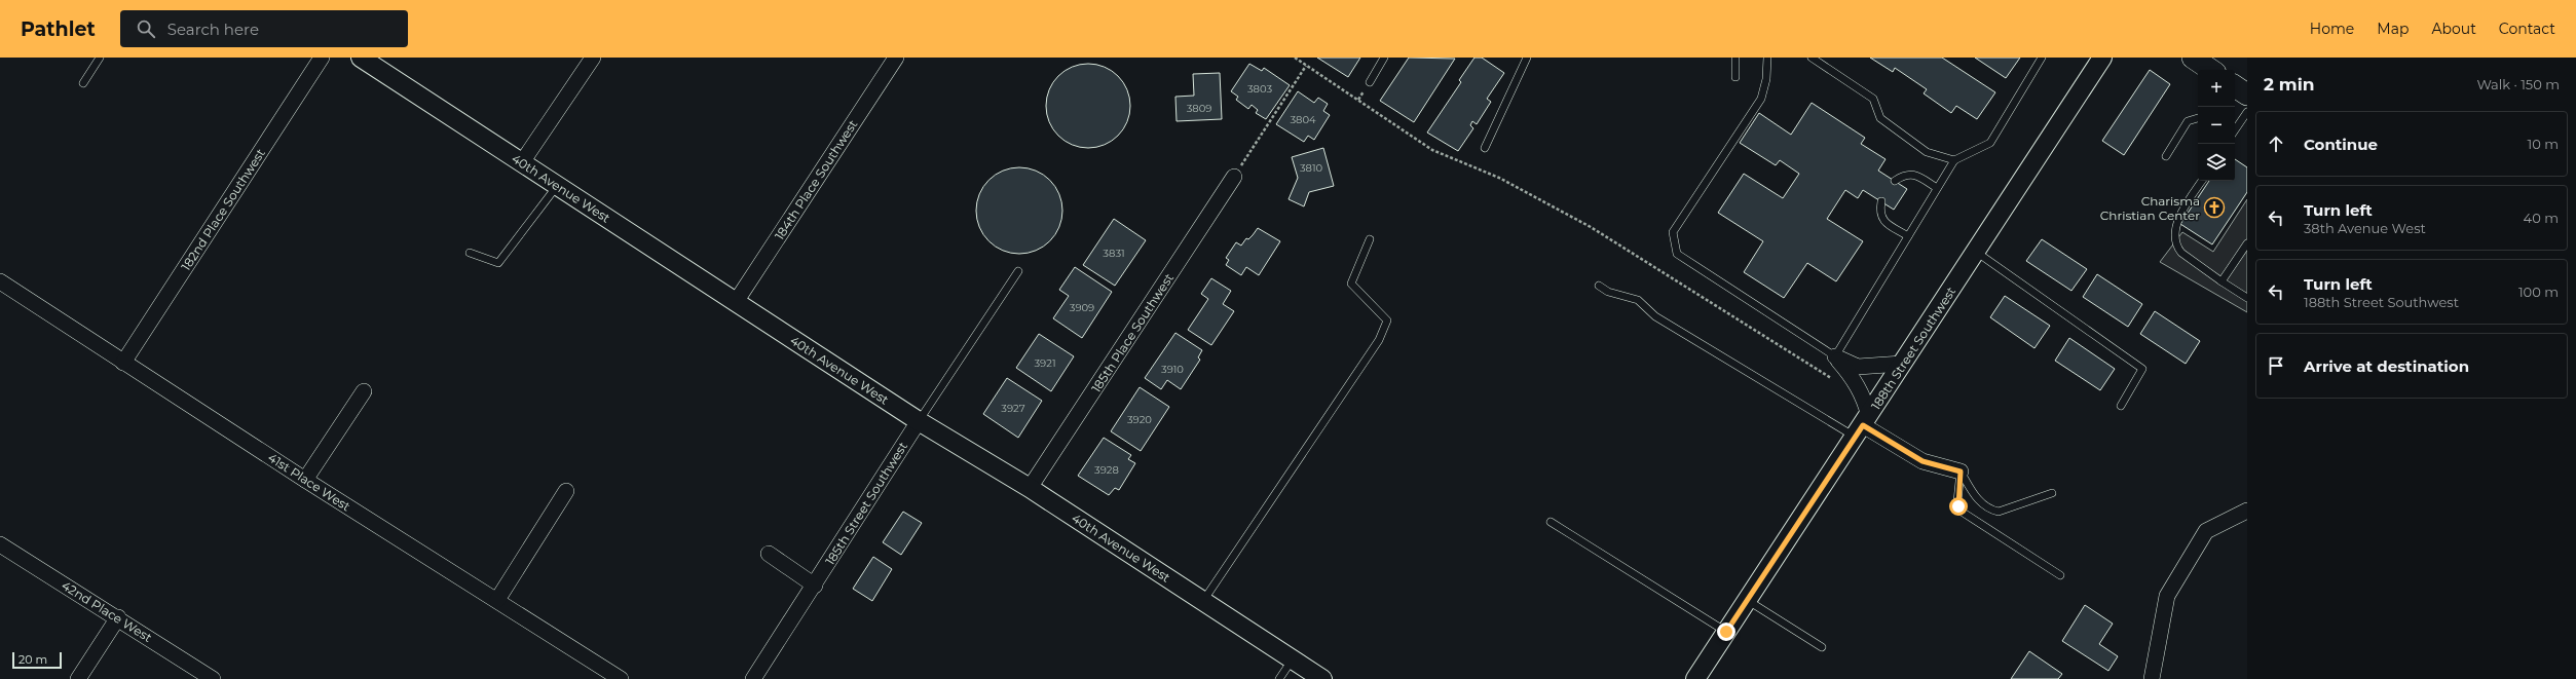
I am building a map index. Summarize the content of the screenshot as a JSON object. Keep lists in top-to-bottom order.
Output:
{
  "streets": {
    "street": [
      "184th Place Southwest",
      "40th Avenue West",
      "182nd Place Southwest",
      "185th Place Southwest",
      "188th Street Southwest",
      "41st Place West",
      "185th Street Southwest",
      "42nd Place West"
    ]
  },
  "crossings": [
    ["184th Place Southwest", "40th Avenue West"],
    ["40th Avenue West", "185th Place Southwest"],
    ["40th Avenue West", "185th Street Southwest"],
    ["182nd Place Southwest", "41st Place West"]
  ],
  "places": {
    "church": ["Charisma Christian Center"]
  },
  "house_numbers": [
    "3803",
    "3809",
    "3804",
    "3810",
    "3831",
    "3909",
    "3921",
    "3910",
    "3927",
    "3920",
    "3928"
  ],
  "scale_bar": "20 m",
  "page": {
    "header": "Pathlet",
    "search": "Search here",
    "nav": [
      "Home",
      "Map",
      "About",
      "Contact"
    ],
    "heading": ["2 min", "Walk · 150 m"],
    "map_buttons": ["+", "−"],
    "list": [
      ["Continue", "10 m"],
      ["Turn left", "38th Avenue West", "40 m"],
      ["Turn left", "188th Street Southwest", "100 m"],
      "Arrive at destination"
    ],
    "scale": "20 m"
  }
}
